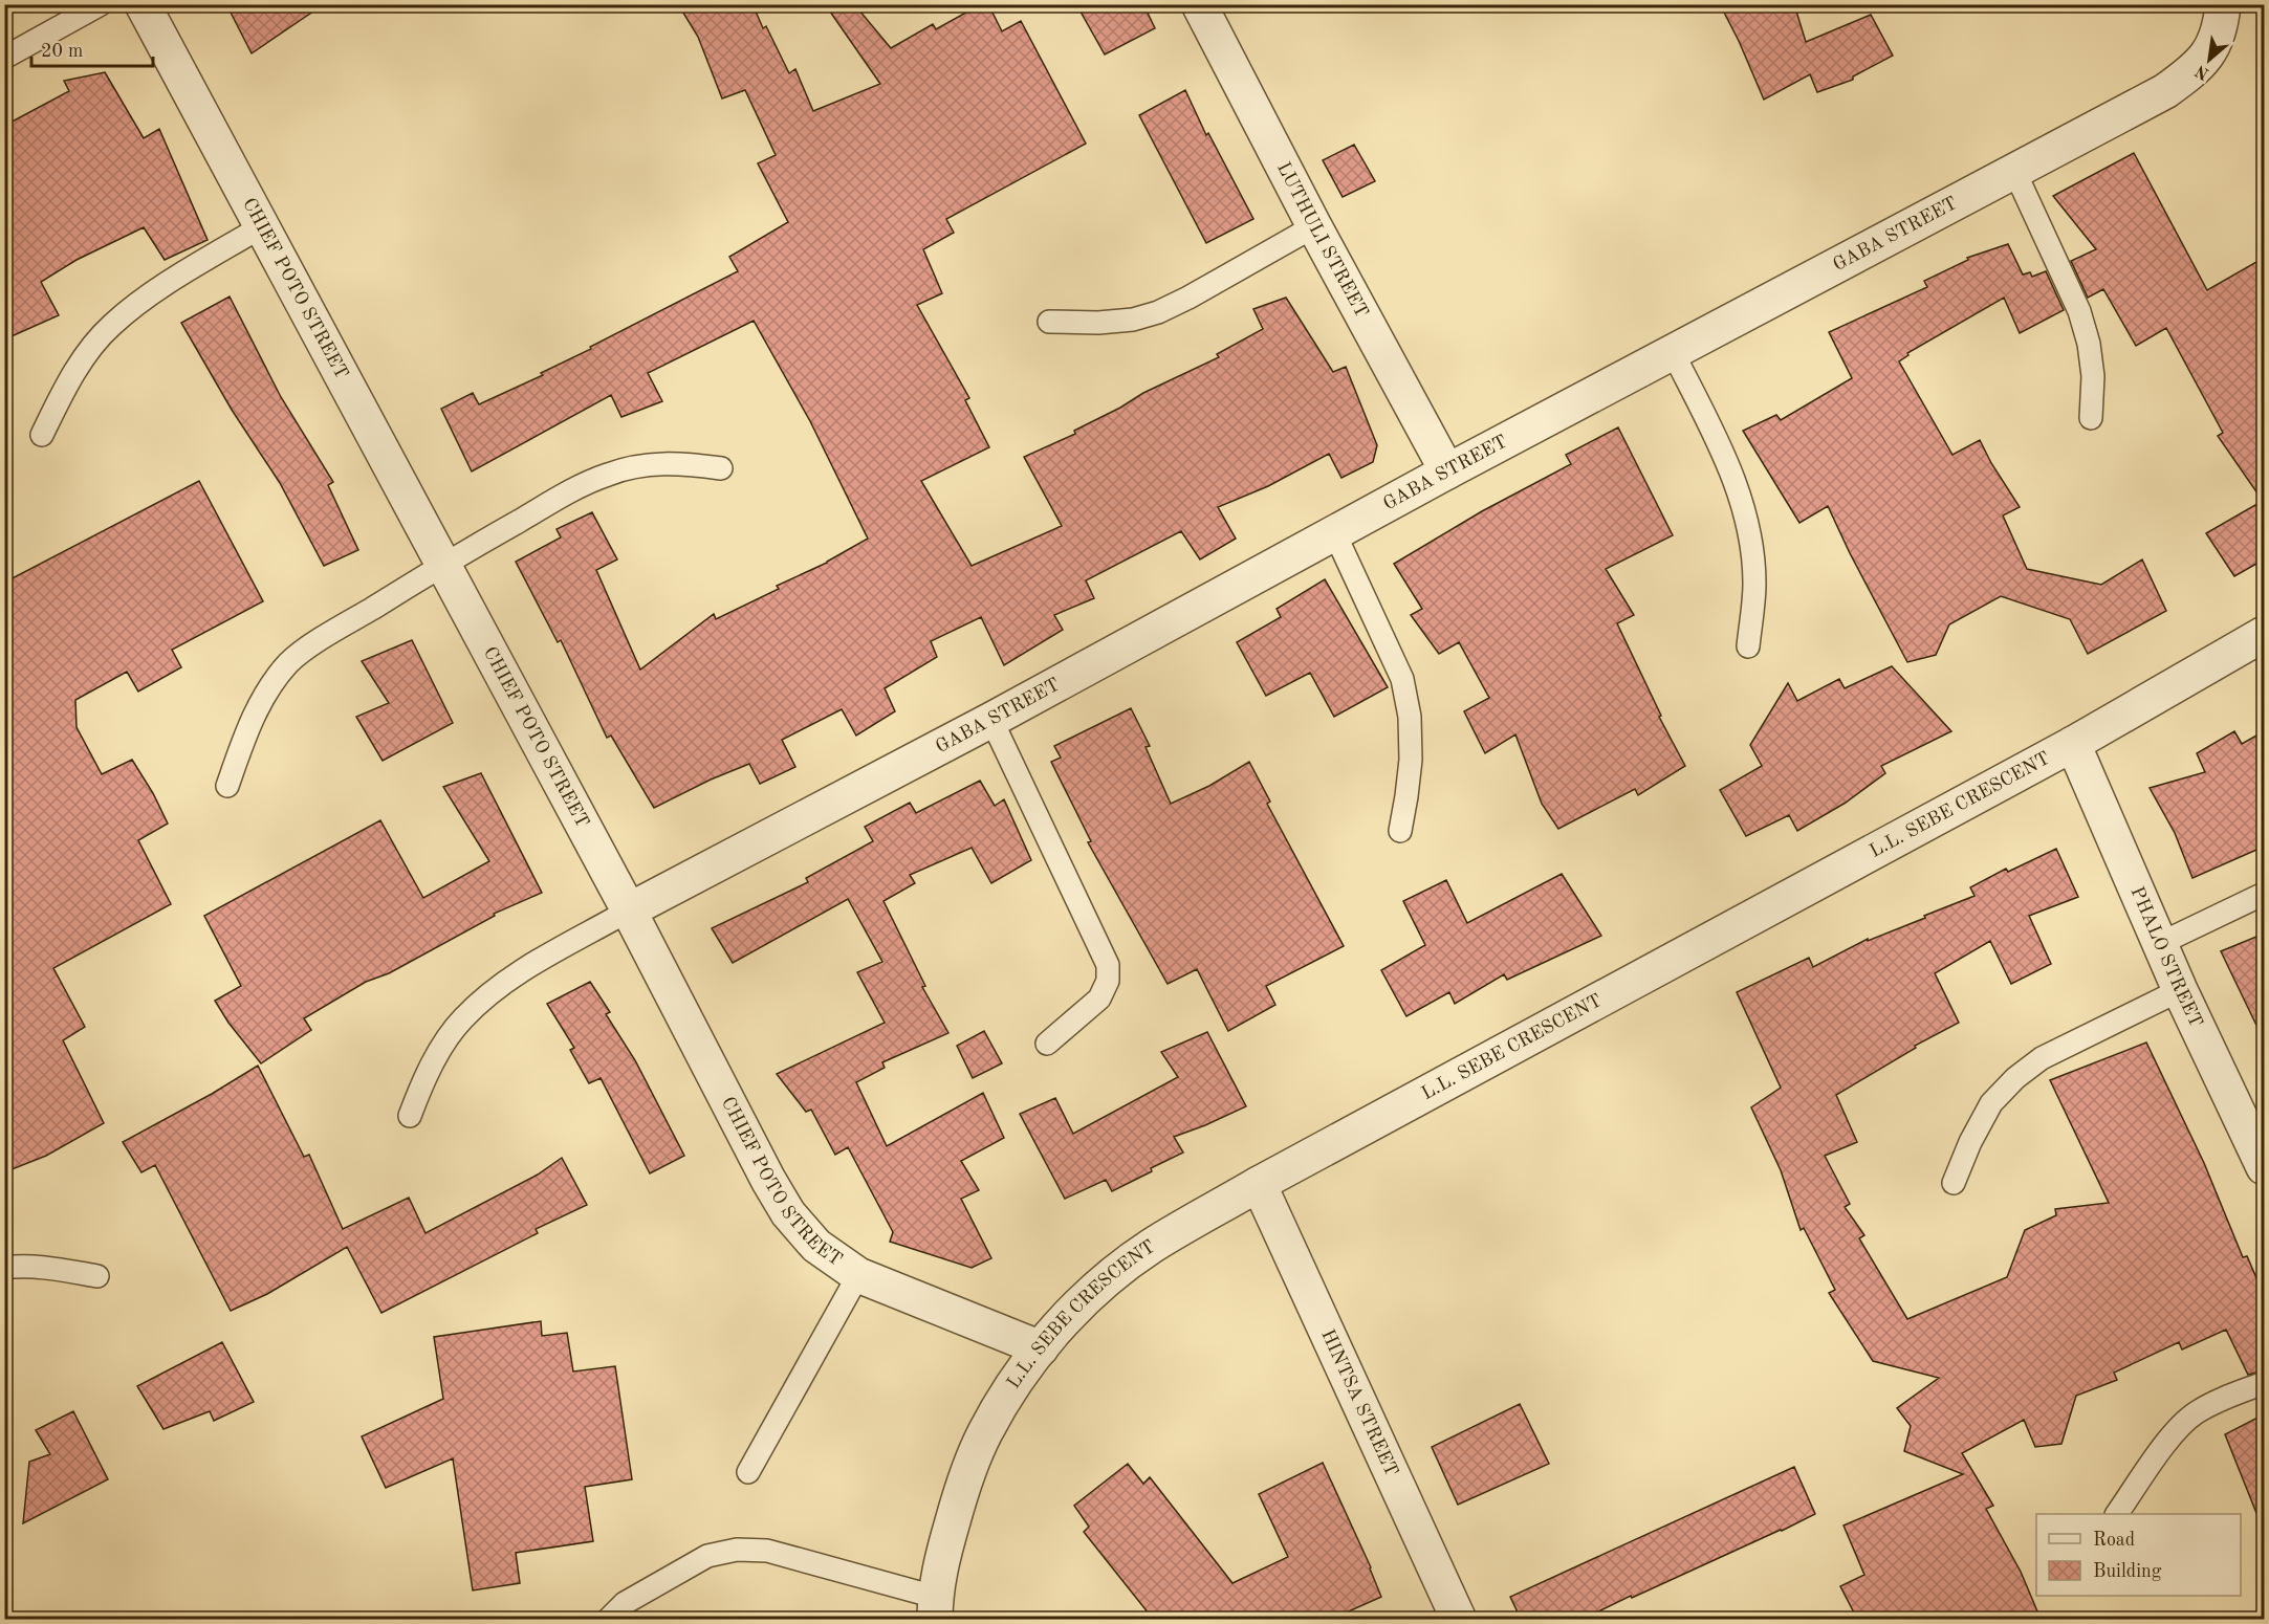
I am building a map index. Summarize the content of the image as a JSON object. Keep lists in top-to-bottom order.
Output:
{
  "streets": {
    "street": [
      "GABA STREET",
      "LUTHULI STREET",
      "CHIEF POTO STREET",
      "L.L. SEBE CRESCENT",
      "PHALO STREET",
      "HINTSA STREET"
    ]
  },
  "crossings": [
    ["GABA STREET", "LUTHULI STREET"],
    ["GABA STREET", "CHIEF POTO STREET"],
    ["CHIEF POTO STREET", "L.L. SEBE CRESCENT"],
    ["L.L. SEBE CRESCENT", "PHALO STREET"],
    ["L.L. SEBE CRESCENT", "HINTSA STREET"]
  ],
  "legend": ["Road", "Building"],
  "scale_bar": "20 m",
  "north": "bottom left"
}
